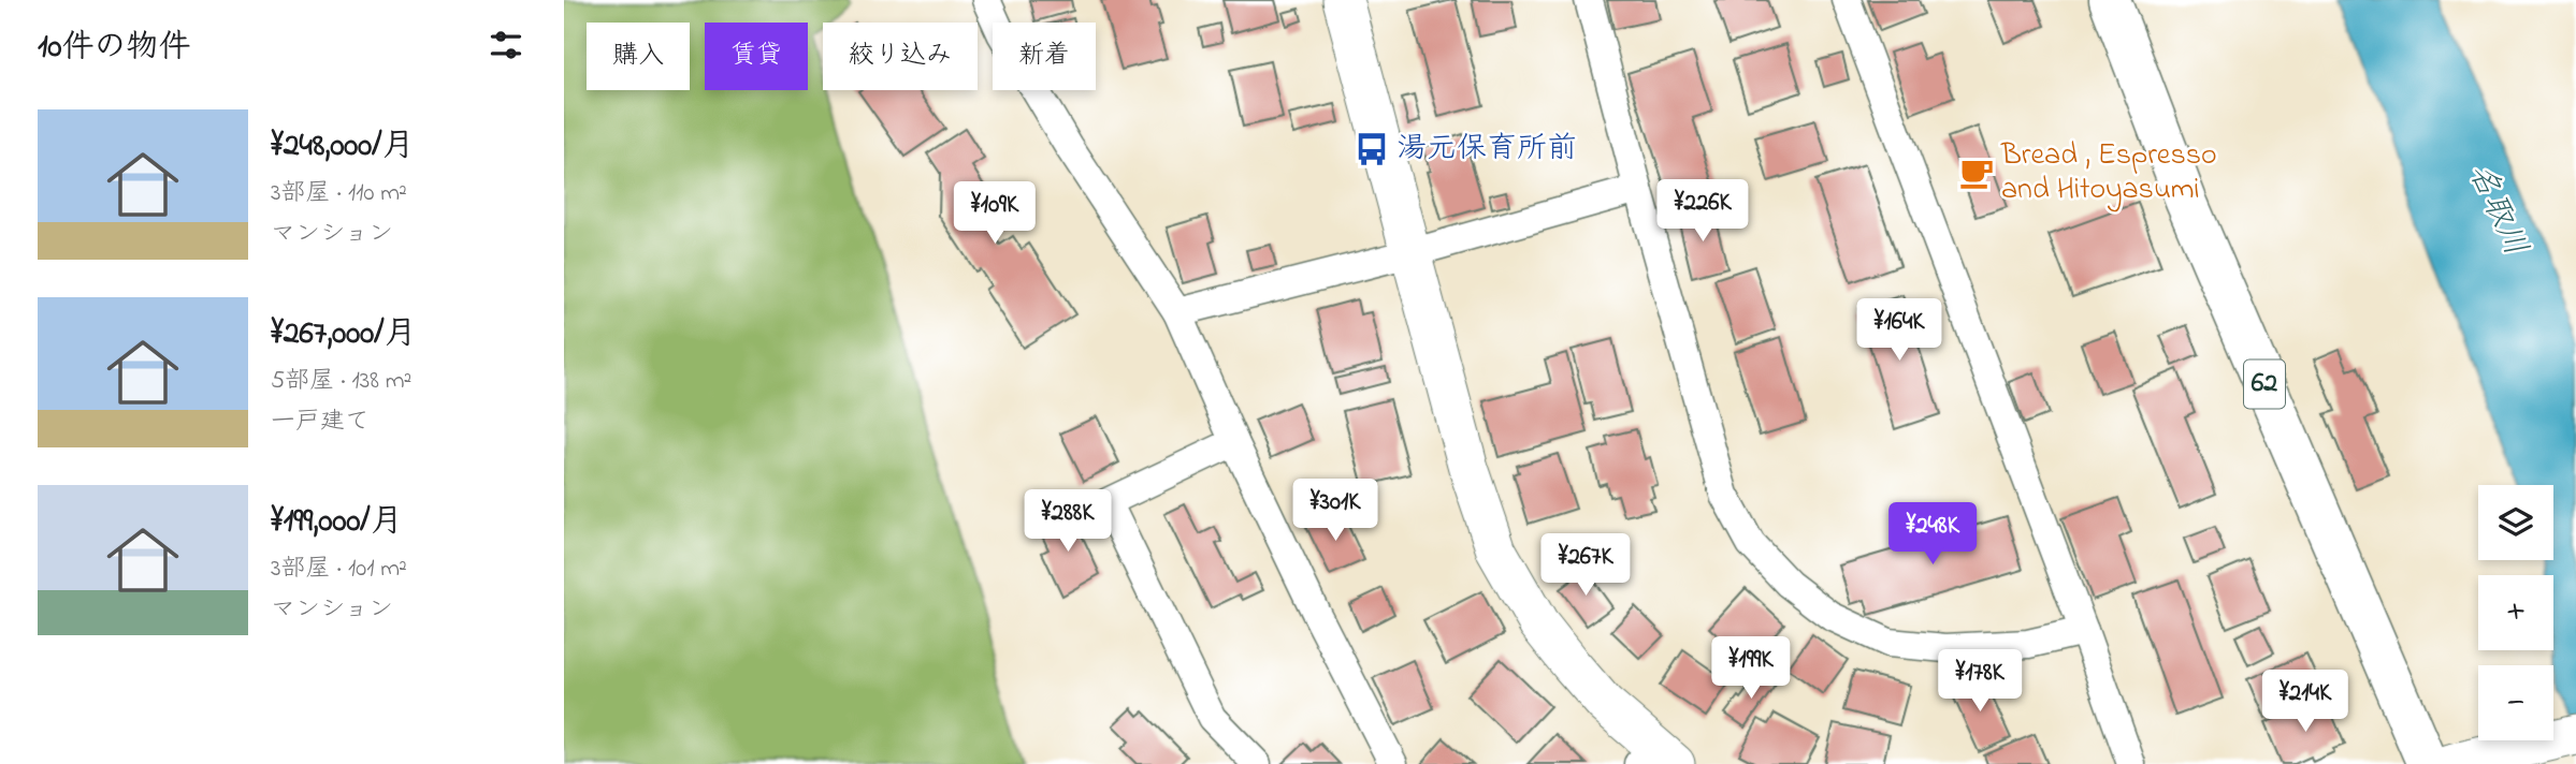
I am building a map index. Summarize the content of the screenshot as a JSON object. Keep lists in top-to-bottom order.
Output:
{
  "streets": {
    "main road": ["62"]
  },
  "water": ["名取川"],
  "places": {
    "bus stop": ["湯元保育所前"],
    "cafe": ["Bread , Espresso and Hitoyasumi"]
  },
  "page": {
    "heading": "10件の物件",
    "chip": [
      "購入",
      "賃貸",
      "絞り込み",
      "新着"
    ],
    "list": [
      {
        "name": "¥248,000/月",
        "note": "3部屋 · 110 m² · マンション"
      },
      {
        "name": "¥267,000/月",
        "note": "5部屋 · 138 m² · 一戸建て"
      },
      {
        "name": "¥199,000/月",
        "note": "3部屋 · 101 m² · マンション"
      }
    ],
    "price": [
      "¥226K",
      "¥109K",
      "¥164K",
      "¥301K",
      "¥288K",
      "¥248K",
      "¥267K",
      "¥199K",
      "¥178K",
      "¥214K"
    ],
    "map_buttons": ["+", "−"]
  }
}
